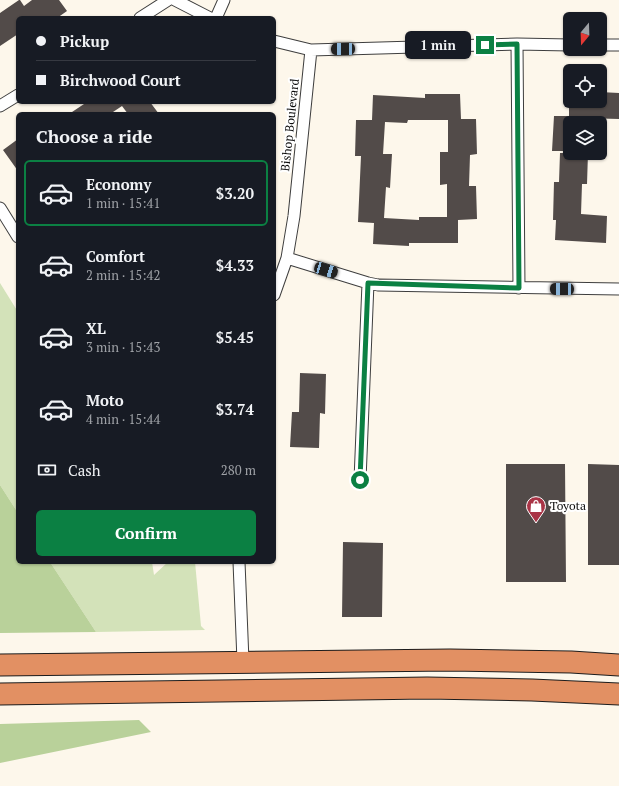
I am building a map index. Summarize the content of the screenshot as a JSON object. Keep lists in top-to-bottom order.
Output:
{
  "streets": {
    "street": ["Bishop Boulevard"]
  },
  "places": {
    "shop": ["Toyota"]
  },
  "north": "bottom",
  "page": {
    "banner": ["Pickup", "Birchwood Court"],
    "bubble": "1 min",
    "heading": "Choose a ride",
    "list": [
      {
        "name": "Economy",
        "note": "1 min · 15:41",
        "value": "$3.20"
      },
      {
        "name": "Comfort",
        "note": "2 min · 15:42",
        "value": "$4.33"
      },
      {
        "name": "XL",
        "note": "3 min · 15:43",
        "value": "$5.45"
      },
      {
        "name": "Moto",
        "note": "4 min · 15:44",
        "value": "$3.74"
      }
    ],
    "pay": ["Cash", "280 m"],
    "buttons": "Confirm"
  }
}
